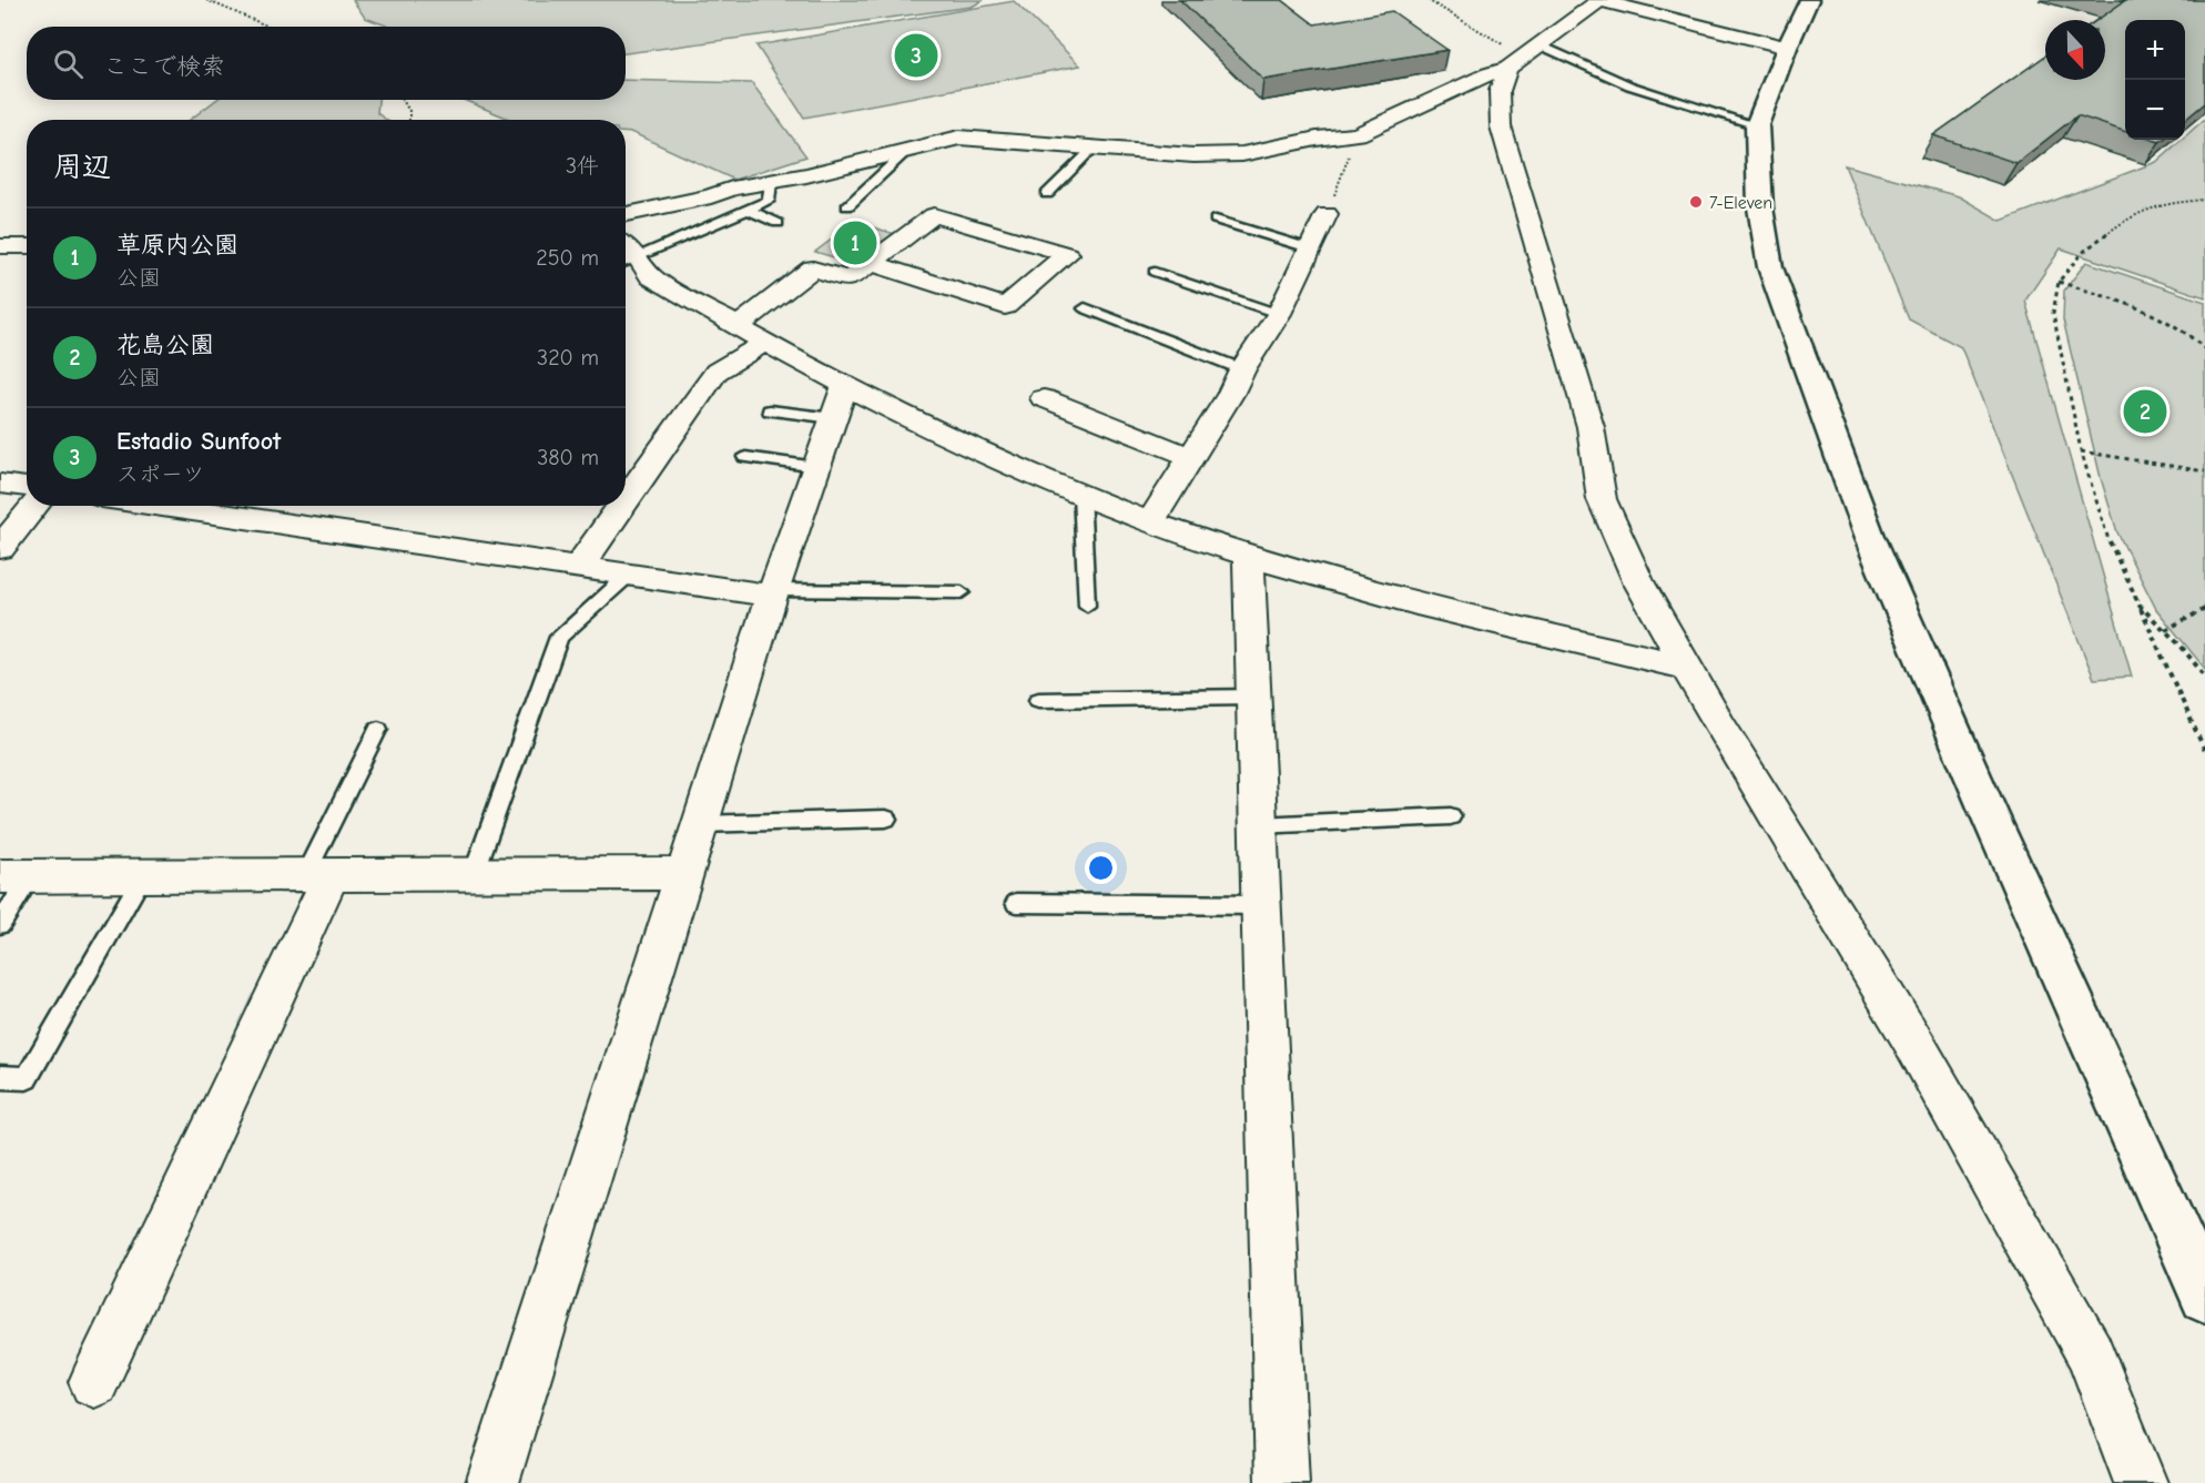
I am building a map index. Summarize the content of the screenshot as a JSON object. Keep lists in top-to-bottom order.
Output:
{
  "places": ["7-Eleven"],
  "north": "bottom",
  "page": {
    "map_buttons": ["+", "−"],
    "search": "ここで検索",
    "pins": ["3", "1", "2"],
    "heading": ["周辺", "3件"],
    "list": [
      {
        "mark": "1",
        "name": "草原内公園",
        "note": "公園",
        "value": "250 m"
      },
      {
        "mark": "2",
        "name": "花島公園",
        "note": "公園",
        "value": "320 m"
      },
      {
        "mark": "3",
        "name": "Estadio Sunfoot",
        "note": "スポーツ",
        "value": "380 m"
      }
    ]
  }
}
